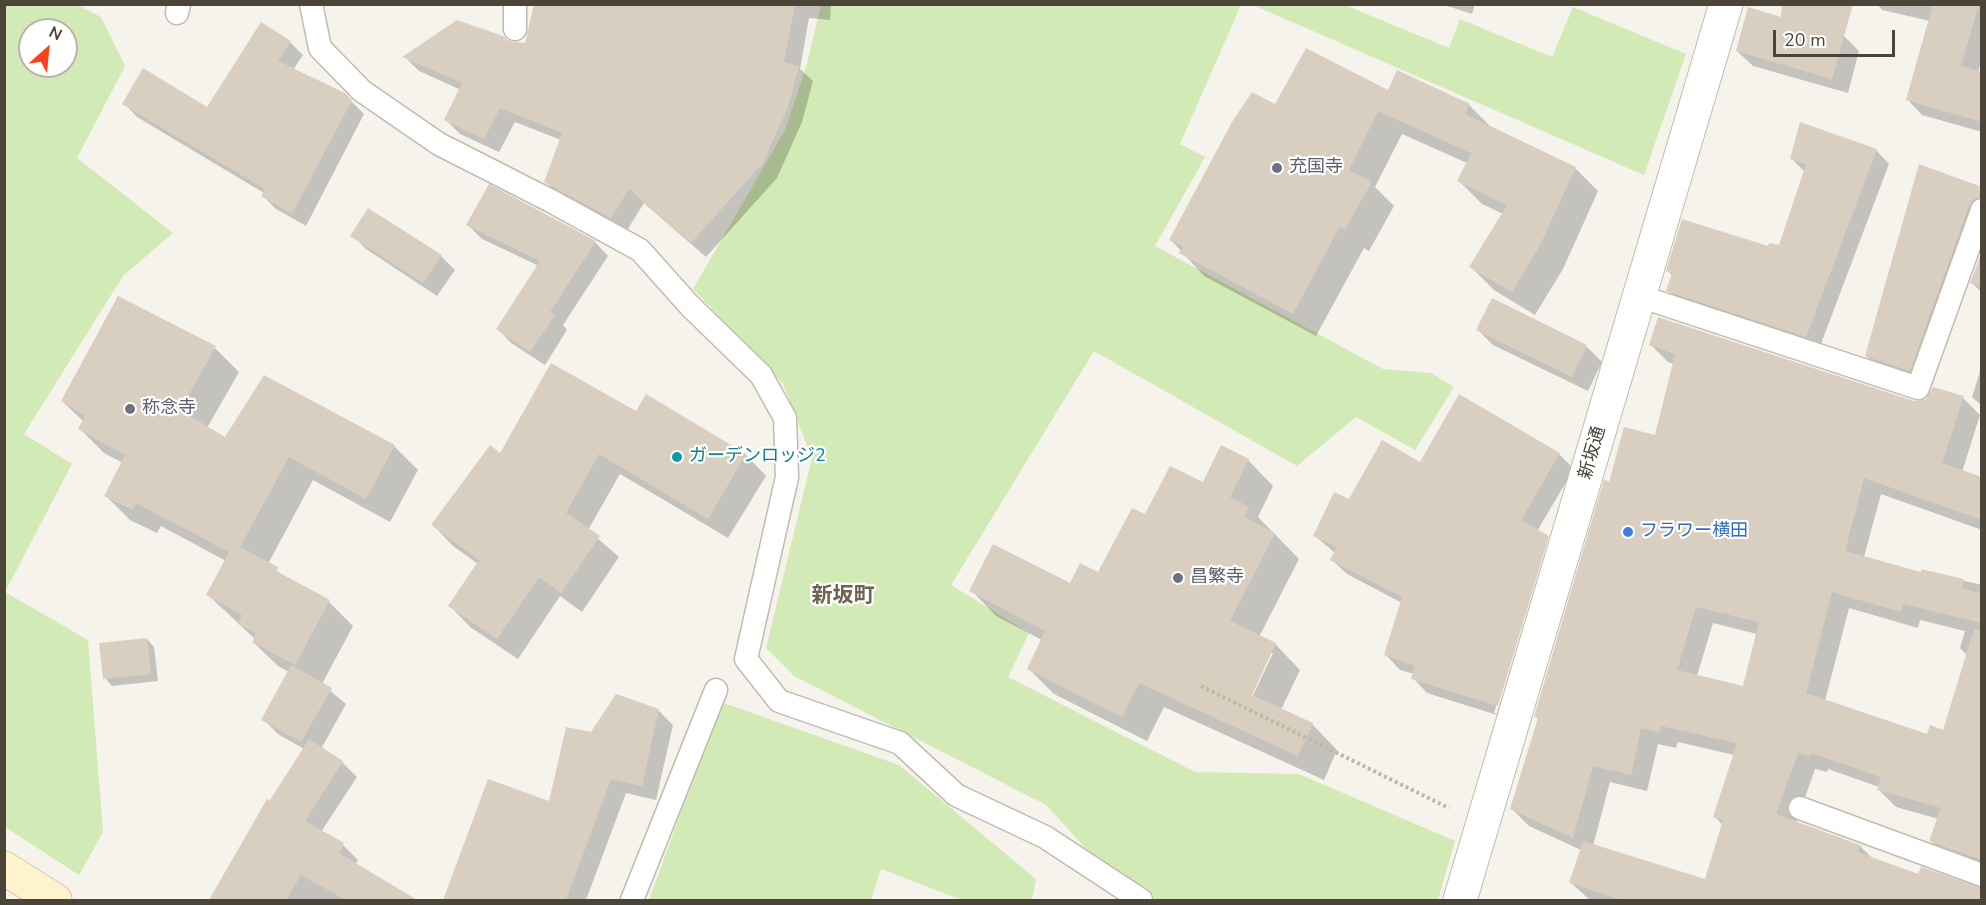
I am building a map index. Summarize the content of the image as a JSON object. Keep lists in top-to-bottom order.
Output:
{
  "streets": {
    "street": ["新坂通"]
  },
  "districts": ["新坂町"],
  "places": [
    "充国寺",
    "称念寺",
    "ガーデンロッジ2",
    "フラワー横田",
    "昌繁寺"
  ],
  "scale_bar": "20 m",
  "north": "top right"
}
